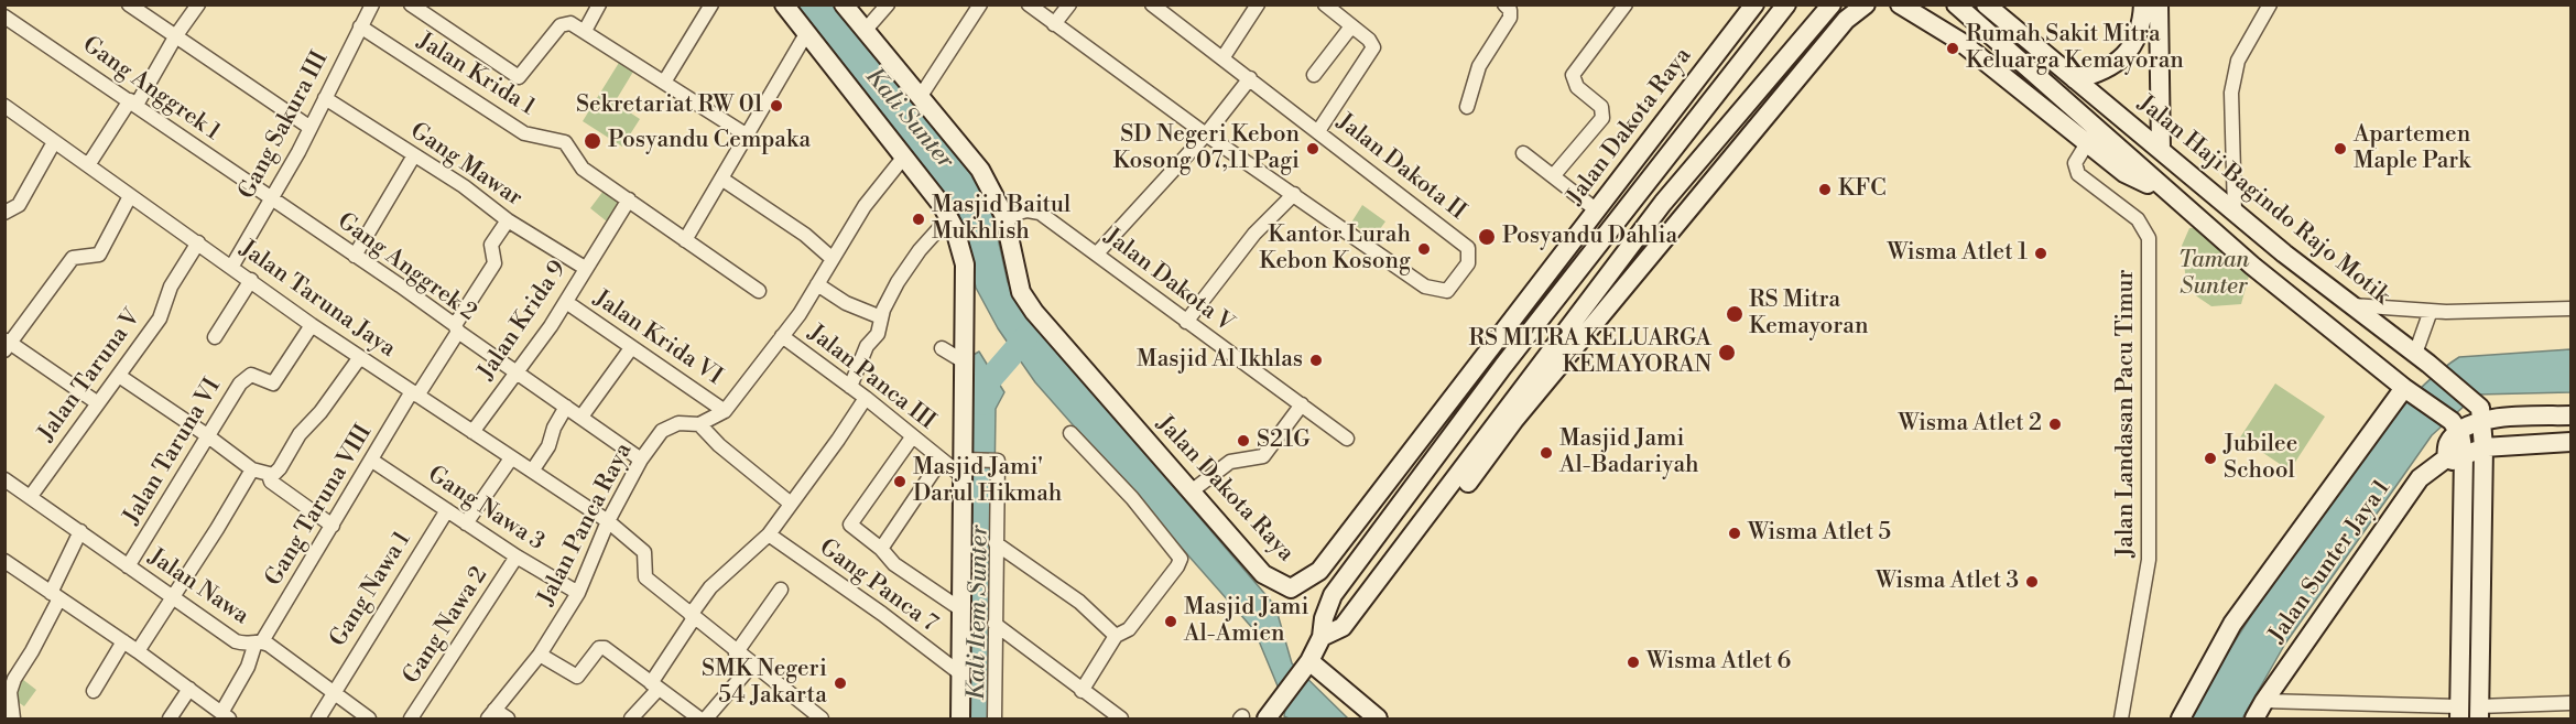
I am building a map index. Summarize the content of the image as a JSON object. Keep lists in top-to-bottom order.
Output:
{
  "streets": {
    "main road": ["Jalan Dakota Raya", "Jalan Haji Bagindo Rajo Motik", "Jalan Sunter Jaya 1"],
    "street": [
      "Jalan Krida 1",
      "Gang Anggrek 1",
      "Gang Sakura III",
      "Gang Mawar",
      "Jalan Dakota II",
      "Gang Anggrek 2",
      "Jalan Dakota V",
      "Jalan Taruna Jaya",
      "Jalan Krida 9",
      "Jalan Krida VI",
      "Jalan Taruna V",
      "Jalan Panca III",
      "Jalan Landasan Pacu Timur",
      "Jalan Taruna VI",
      "Gang Taruna VIII",
      "Gang Nawa 3",
      "Jalan Panca Raya",
      "Gang Panca 7",
      "Jalan Nawa",
      "Gang Nawa 1",
      "Gang Nawa 2"
    ]
  },
  "crossings": [
    ["Jalan Krida 1", "Gang Sakura III"],
    ["Jalan Krida 1", "Jalan Krida 9"],
    ["Gang Anggrek 1", "Gang Sakura III"],
    ["Gang Anggrek 1", "Gang Anggrek 2"],
    ["Gang Sakura III", "Gang Mawar"],
    ["Gang Sakura III", "Gang Anggrek 2"],
    ["Gang Sakura III", "Jalan Taruna Jaya"],
    ["Jalan Dakota Raya", "Jalan Dakota V"],
    ["Gang Mawar", "Jalan Krida 9"],
    ["Gang Mawar", "Gang Taruna VIII"],
    ["Jalan Haji Bagindo Rajo Motik", "Jalan Sunter Jaya 1"],
    ["Gang Anggrek 2", "Jalan Krida 9"],
    ["Gang Anggrek 2", "Gang Taruna VIII"],
    ["Gang Anggrek 2", "Jalan Panca Raya"],
    ["Jalan Taruna Jaya", "Jalan Krida 9"],
    ["Jalan Taruna Jaya", "Jalan Taruna V"],
    ["Jalan Taruna Jaya", "Jalan Taruna VI"],
    ["Jalan Taruna Jaya", "Gang Taruna VIII"],
    ["Jalan Taruna Jaya", "Jalan Panca Raya"],
    ["Jalan Krida 9", "Jalan Krida VI"],
    ["Jalan Krida VI", "Jalan Panca Raya"],
    ["Jalan Taruna V", "Jalan Nawa"],
    ["Jalan Panca III", "Jalan Panca Raya"],
    ["Jalan Taruna VI", "Jalan Nawa"],
    ["Gang Taruna VIII", "Gang Nawa 3"],
    ["Gang Taruna VIII", "Jalan Nawa"],
    ["Gang Nawa 3", "Jalan Panca Raya"],
    ["Gang Nawa 3", "Gang Nawa 1"],
    ["Gang Nawa 3", "Gang Nawa 2"],
    ["Jalan Nawa", "Gang Nawa 1"]
  ],
  "water": ["Kali Sunter", "Kali Item Sunter"],
  "parks": ["Taman Sunter"],
  "places": [
    "Rumah Sakit Mitra Keluarga Kemayoran",
    "Sekretariat RW 01",
    "Posyandu Cempaka",
    "SD Negeri Kebon Kosong 07,11 Pagi",
    "Apartemen Maple Park",
    "KFC",
    "Masjid Baitul Mukhlish",
    "Posyandu Dahlia",
    "Kantor Lurah Kebon Kosong",
    "Wisma Atlet 1",
    "RS Mitra Kemayoran",
    "RS MITRA KELUARGA KEMAYORAN",
    "Masjid Al Ikhlas",
    "Wisma Atlet 2",
    "S21G",
    "Masjid Jami Al-Badariyah",
    "Jubilee School",
    "Masjid Jami' Darul Hikmah",
    "Wisma Atlet 5",
    "Wisma Atlet 3",
    "Masjid Jami Al-Amien",
    "Wisma Atlet 6",
    "SMK Negeri 54 Jakarta"
  ]
}
